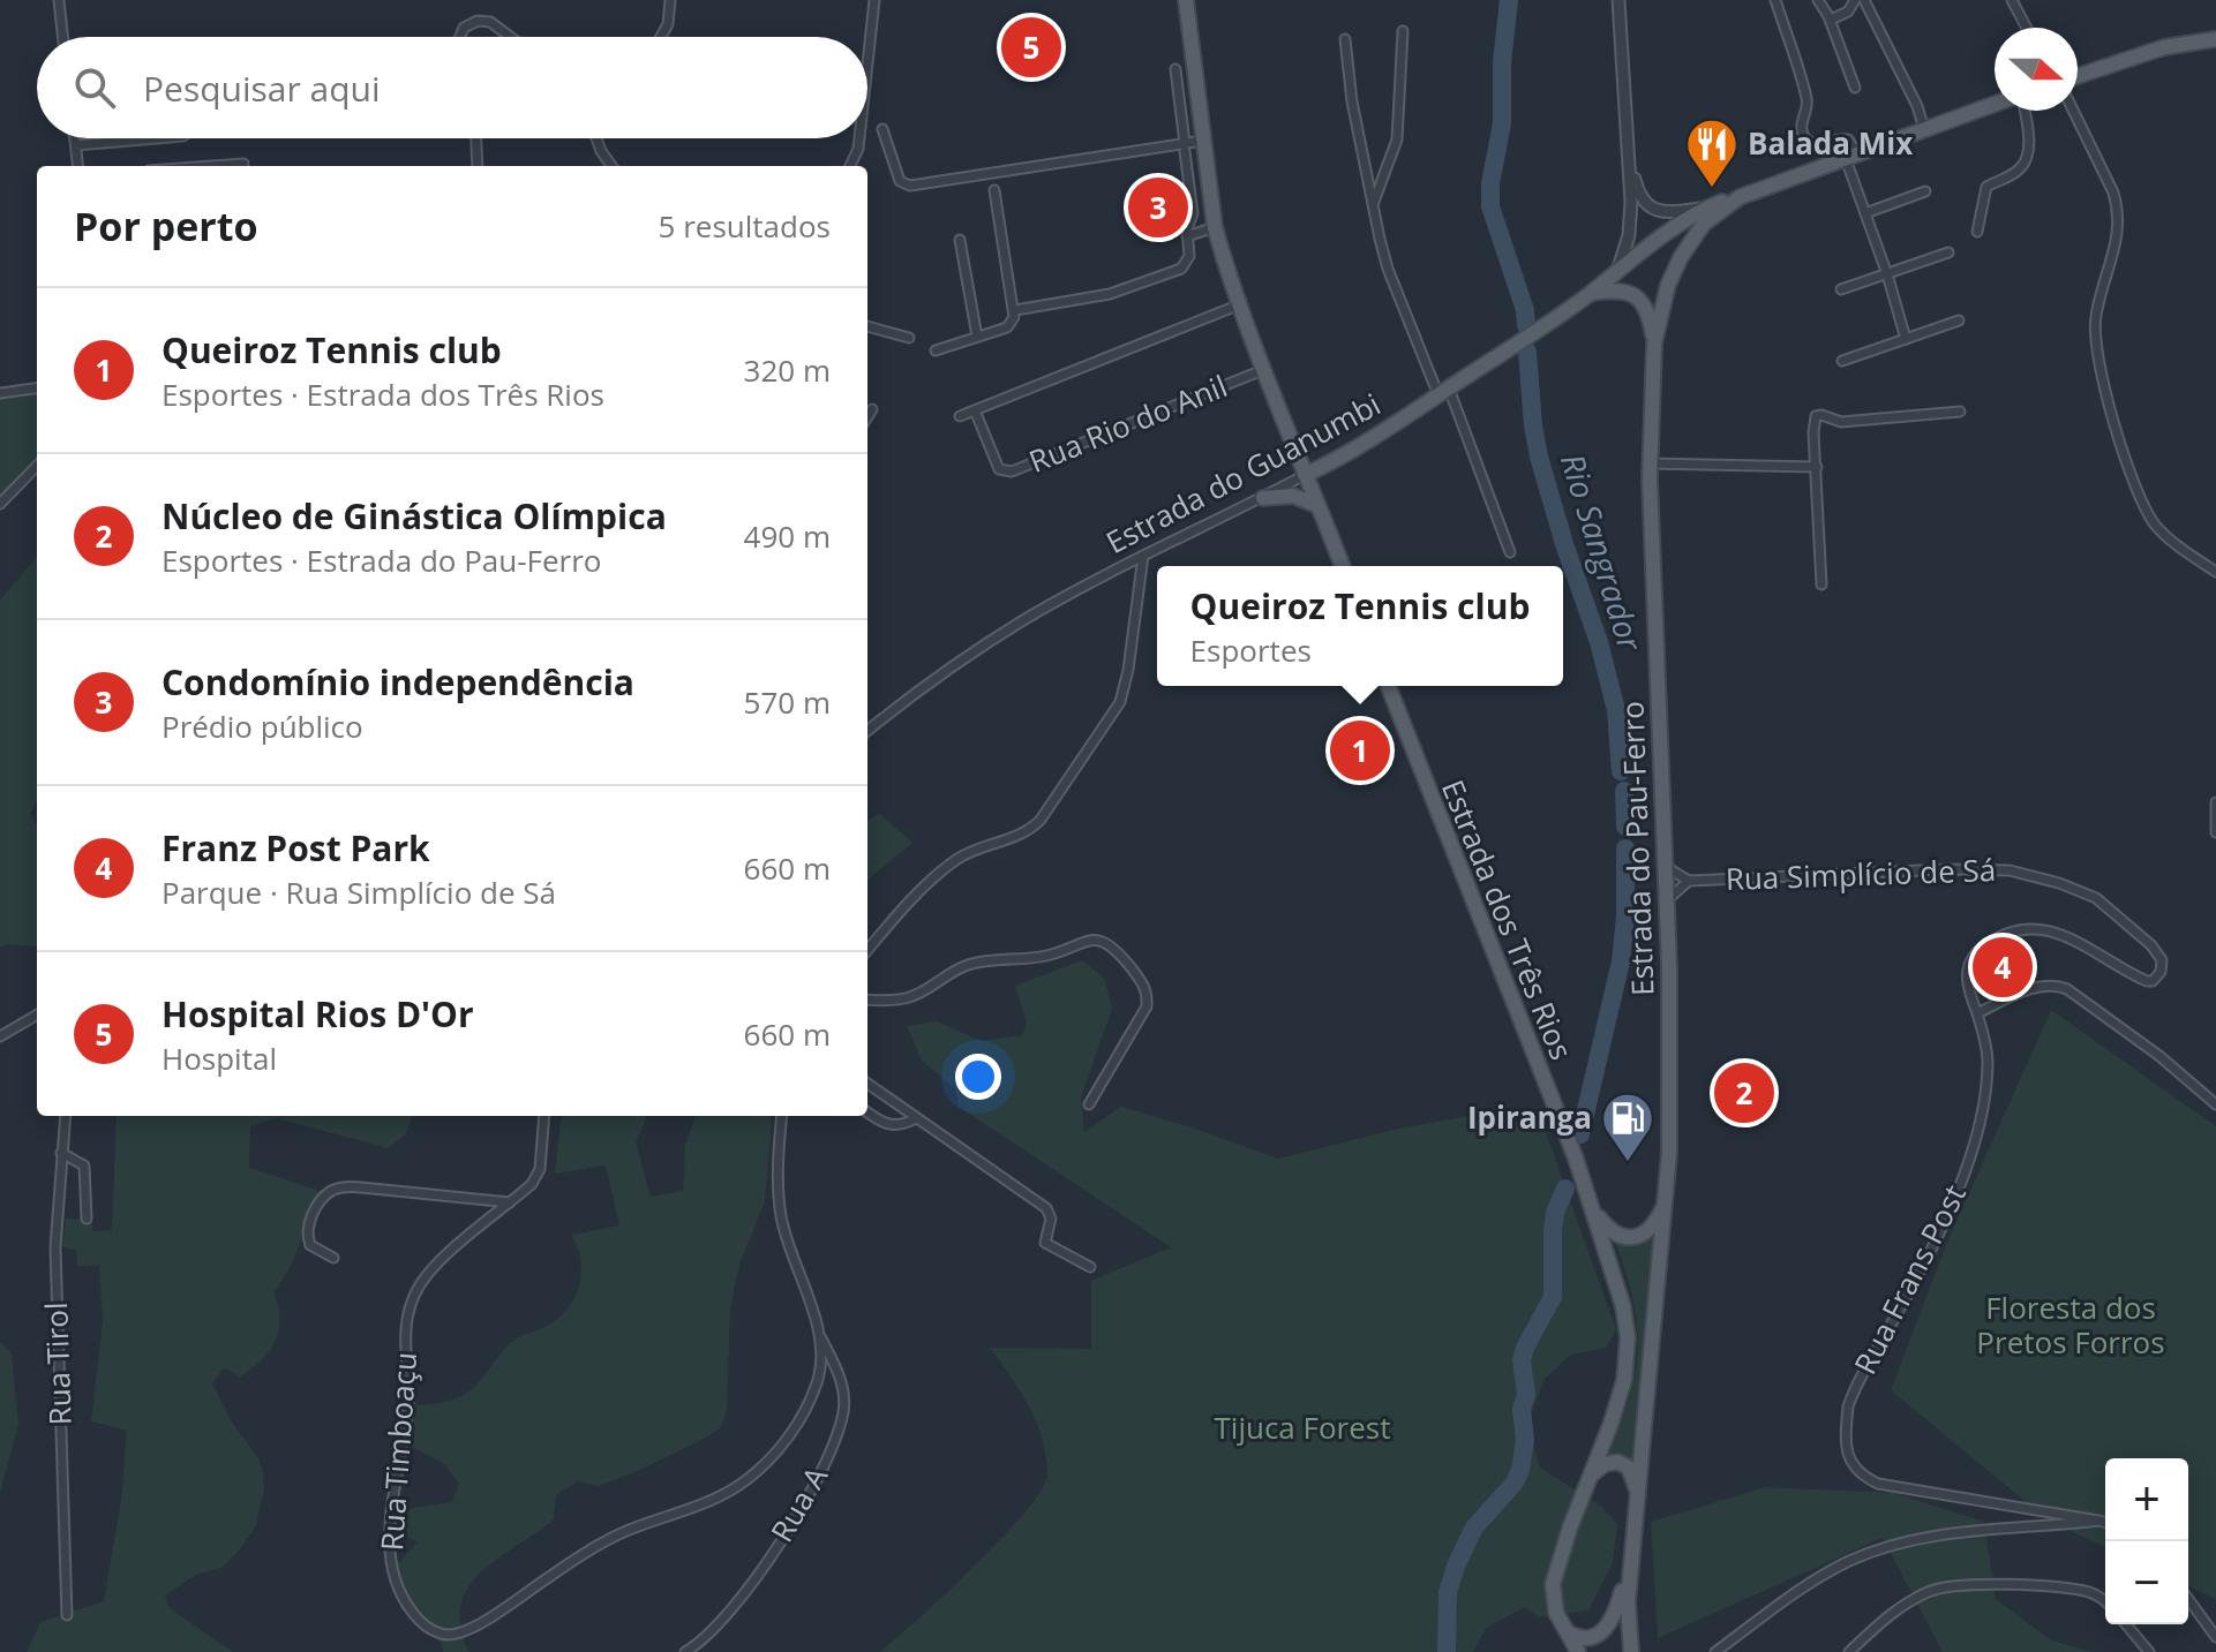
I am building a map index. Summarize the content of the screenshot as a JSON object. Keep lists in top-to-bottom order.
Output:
{
  "streets": {
    "main road": ["Estrada do Guanumbi", "Estrada do Pau-Ferro", "Estrada dos Três Rios"],
    "street": [
      "Rua Rio do Anil",
      "Rua Simplício de Sá",
      "Rua Frans Post",
      "Rua Tirol",
      "Rua Timboaçu",
      "Rua A"
    ]
  },
  "crossings": [
    ["Estrada do Guanumbi", "Estrada do Pau-Ferro"],
    ["Estrada do Pau-Ferro", "Rua Simplício de Sá"],
    ["Rua Simplício de Sá", "Rua Frans Post"],
    ["Rua Timboaçu", "Rua A"]
  ],
  "water": ["Rio Sangrador"],
  "parks": ["Floresta dos Pretos Forros", "Tijuca Forest"],
  "places": {
    "restaurant": ["Balada Mix"],
    "fuel station": ["Ipiranga"]
  },
  "north": "right",
  "page": {
    "pins": [
      "5",
      "3",
      "1",
      "4",
      "2"
    ],
    "search": "Pesquisar aqui",
    "heading": ["Por perto", "5 resultados"],
    "list": [
      {
        "mark": "1",
        "name": "Queiroz Tennis club",
        "note": "Esportes · Estrada dos Três Rios",
        "value": "320 m"
      },
      {
        "mark": "2",
        "name": "Núcleo de Ginástica Olímpica",
        "note": "Esportes · Estrada do Pau-Ferro",
        "value": "490 m"
      },
      {
        "mark": "3",
        "name": "Condomínio independência",
        "note": "Prédio público",
        "value": "570 m"
      },
      {
        "mark": "4",
        "name": "Franz Post Park",
        "note": "Parque · Rua Simplício de Sá",
        "value": "660 m"
      },
      {
        "mark": "5",
        "name": "Hospital Rios D'Or",
        "note": "Hospital",
        "value": "660 m"
      }
    ],
    "popup": ["Queiroz Tennis club", "Esportes"],
    "map_buttons": ["+", "−"]
  }
}
